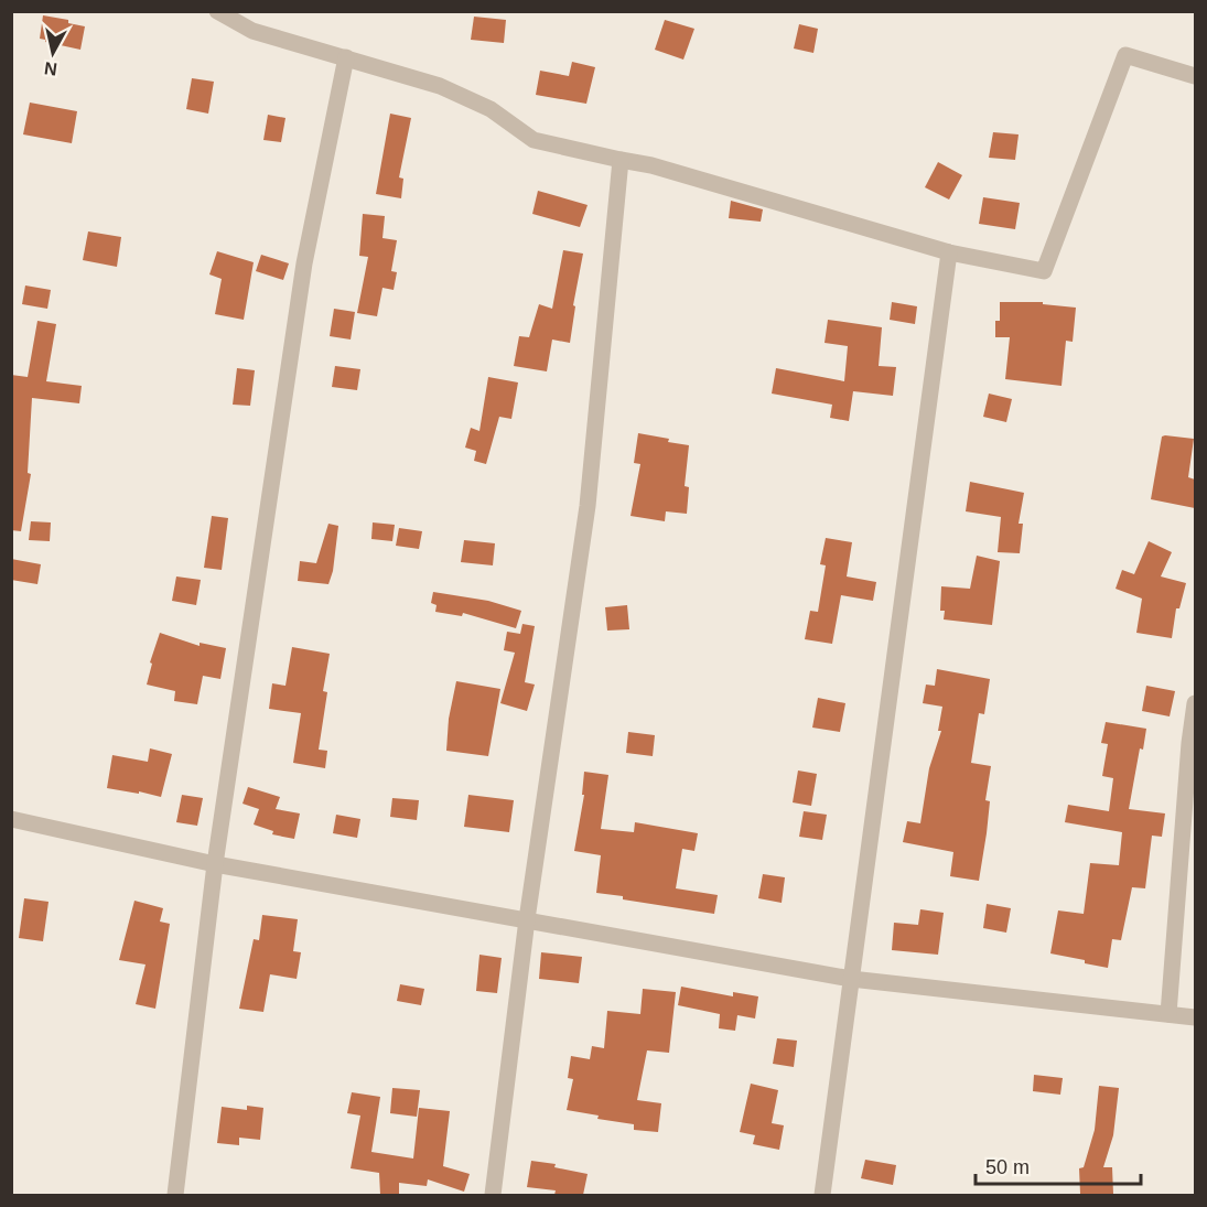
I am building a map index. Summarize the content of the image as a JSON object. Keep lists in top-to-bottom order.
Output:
{
  "scale_bar": "50 m",
  "north": "bottom"
}
